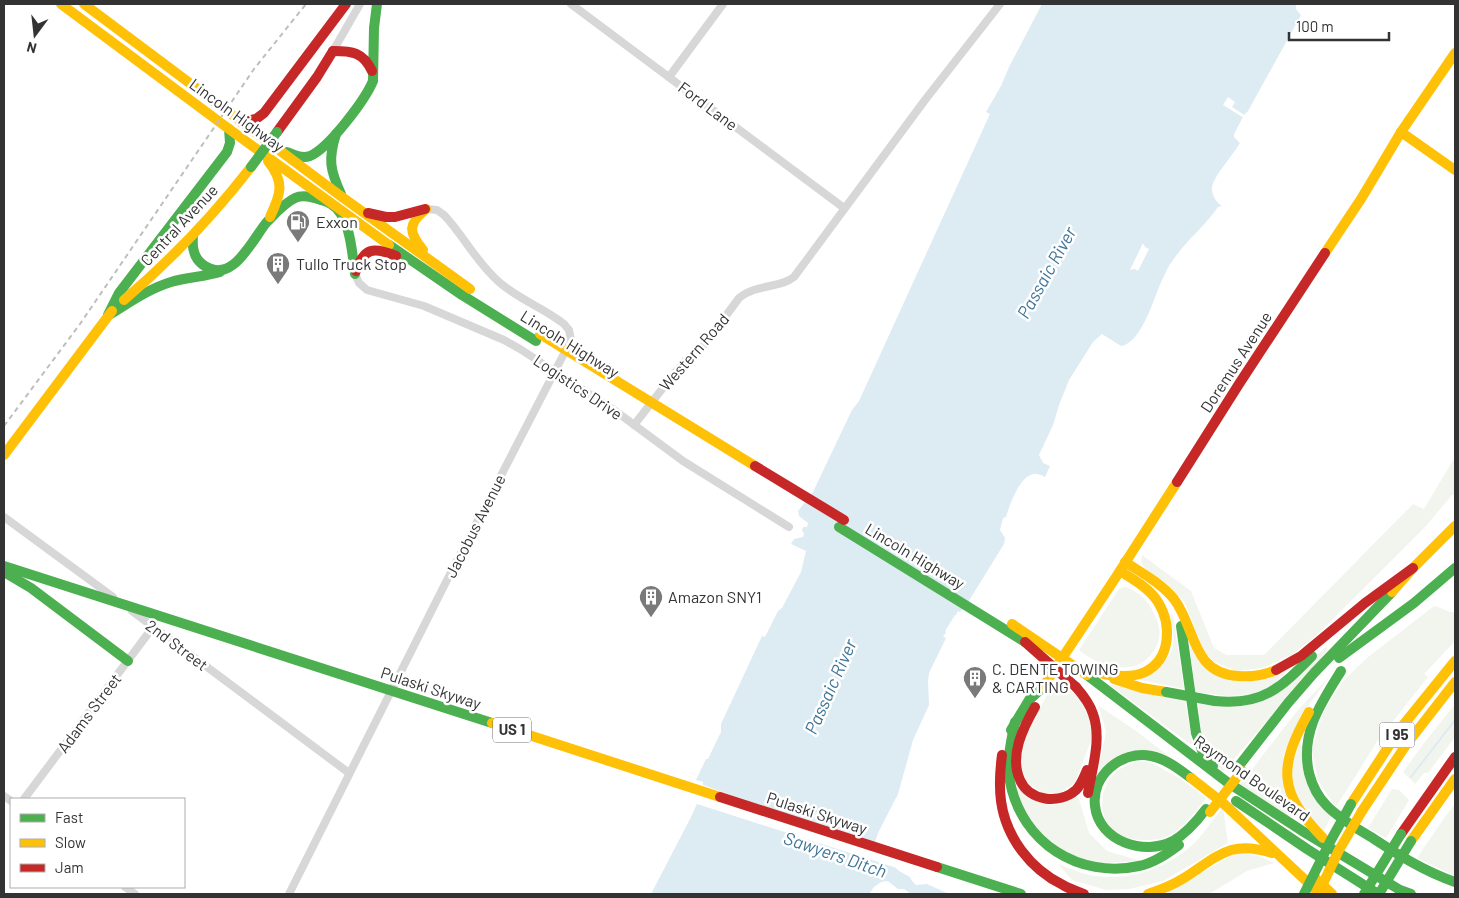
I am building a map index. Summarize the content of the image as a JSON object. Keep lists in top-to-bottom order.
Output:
{
  "streets": {
    "main road": [
      "Lincoln Highway",
      "Central Avenue",
      "Doremus Avenue",
      "Pulaski Skyway",
      "US 1",
      "I 95",
      "Raymond Boulevard"
    ],
    "street": [
      "Ford Lane",
      "Western Road",
      "Logistics Drive",
      "Jacobus Avenue",
      "2nd Street",
      "Adams Street"
    ]
  },
  "crossings": [
    ["Ford Lane", "Western Road"],
    ["Lincoln Highway", "Raymond Boulevard"],
    ["Western Road", "Logistics Drive"],
    ["Logistics Drive", "Jacobus Avenue"],
    ["Jacobus Avenue", "2nd Street"],
    ["2nd Street", "Adams Street"]
  ],
  "water": ["Passaic River", "Sawyers Ditch"],
  "places": {
    "fuel station": ["Exxon"],
    "building": ["Tullo Truck Stop", "Amazon SNY1", "C. DENTE TOWING & CARTING"]
  },
  "legend": ["Fast", "Slow", "Jam"],
  "scale_bar": "100 m",
  "north": "bottom"
}
